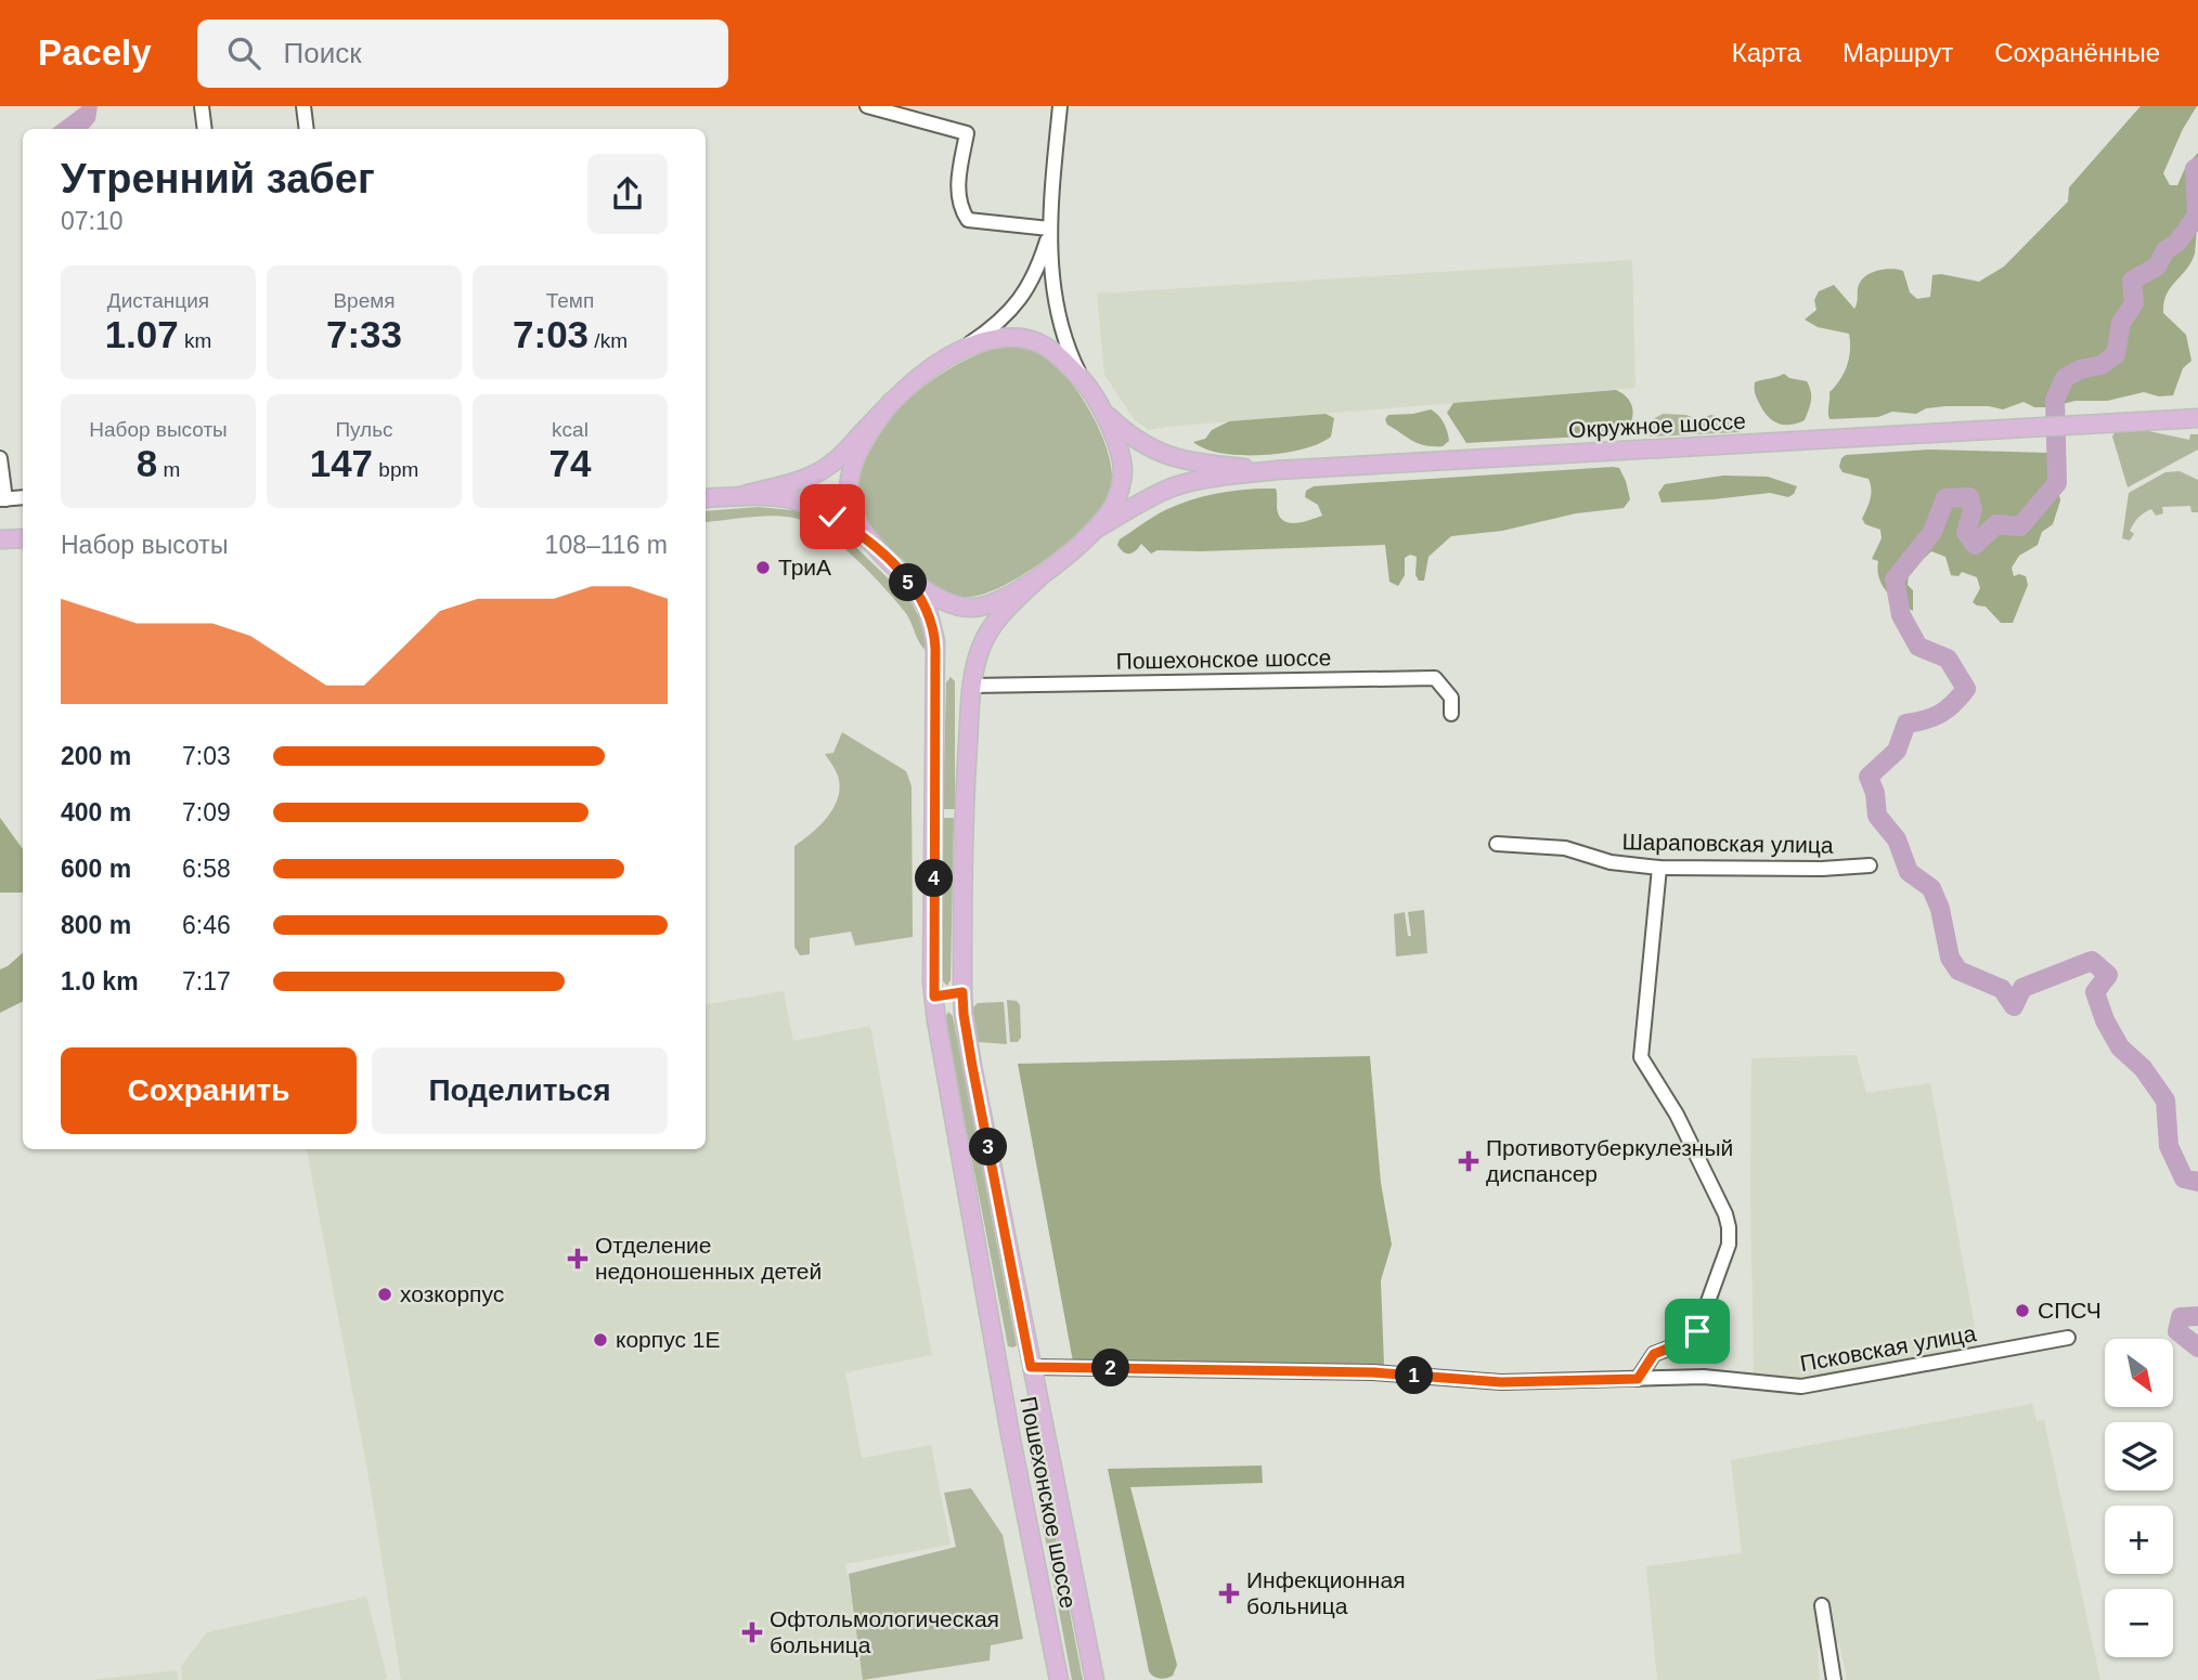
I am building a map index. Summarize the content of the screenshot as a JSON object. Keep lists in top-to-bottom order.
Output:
{
  "streets": {
    "main road": ["Окружное шоссе", "Пошехонское шоссе"],
    "street": ["Шараповская улица", "Псковская улица"]
  },
  "crossings": [
    ["Окружное шоссе", "Пошехонское шоссе"],
    ["Пошехонское шоссе", "Псковская улица"]
  ],
  "places": {
    "other": [
      "ТриА",
      "хозкорпус",
      "СПСЧ",
      "корпус 1Е"
    ],
    "health": [
      "Противотуберкулезный диспансер",
      "Отделение недоношенных детей",
      "Инфекционная больница",
      "Офтольмологическая больница"
    ]
  },
  "north": "bottom right",
  "page": {
    "header": "Pacely",
    "search": "Поиск",
    "nav": ["Карта", "Маршрут", "Сохранённые"],
    "heading": ["Утренний забег", "07:10"],
    "stats": [
      ["Дистанция", "1.07 km"],
      ["Время", "7:33"],
      ["Темп", "7:03 /km"],
      ["Набор высоты", "8 m"],
      ["Пульс", "147 bpm"],
      ["kcal", "74"]
    ],
    "chart": ["Набор высоты", "108–116 m"],
    "pins": [
      "5",
      "4",
      "3",
      "2",
      "1"
    ],
    "list": [
      {
        "name": "200 m",
        "note": "7:03"
      },
      {
        "name": "400 m",
        "note": "7:09"
      },
      {
        "name": "600 m",
        "note": "6:58"
      },
      {
        "name": "800 m",
        "note": "6:46"
      },
      {
        "name": "1.0 km",
        "note": "7:17"
      }
    ],
    "buttons": ["Сохранить", "Поделиться"],
    "map_buttons": ["+", "−"]
  }
}
